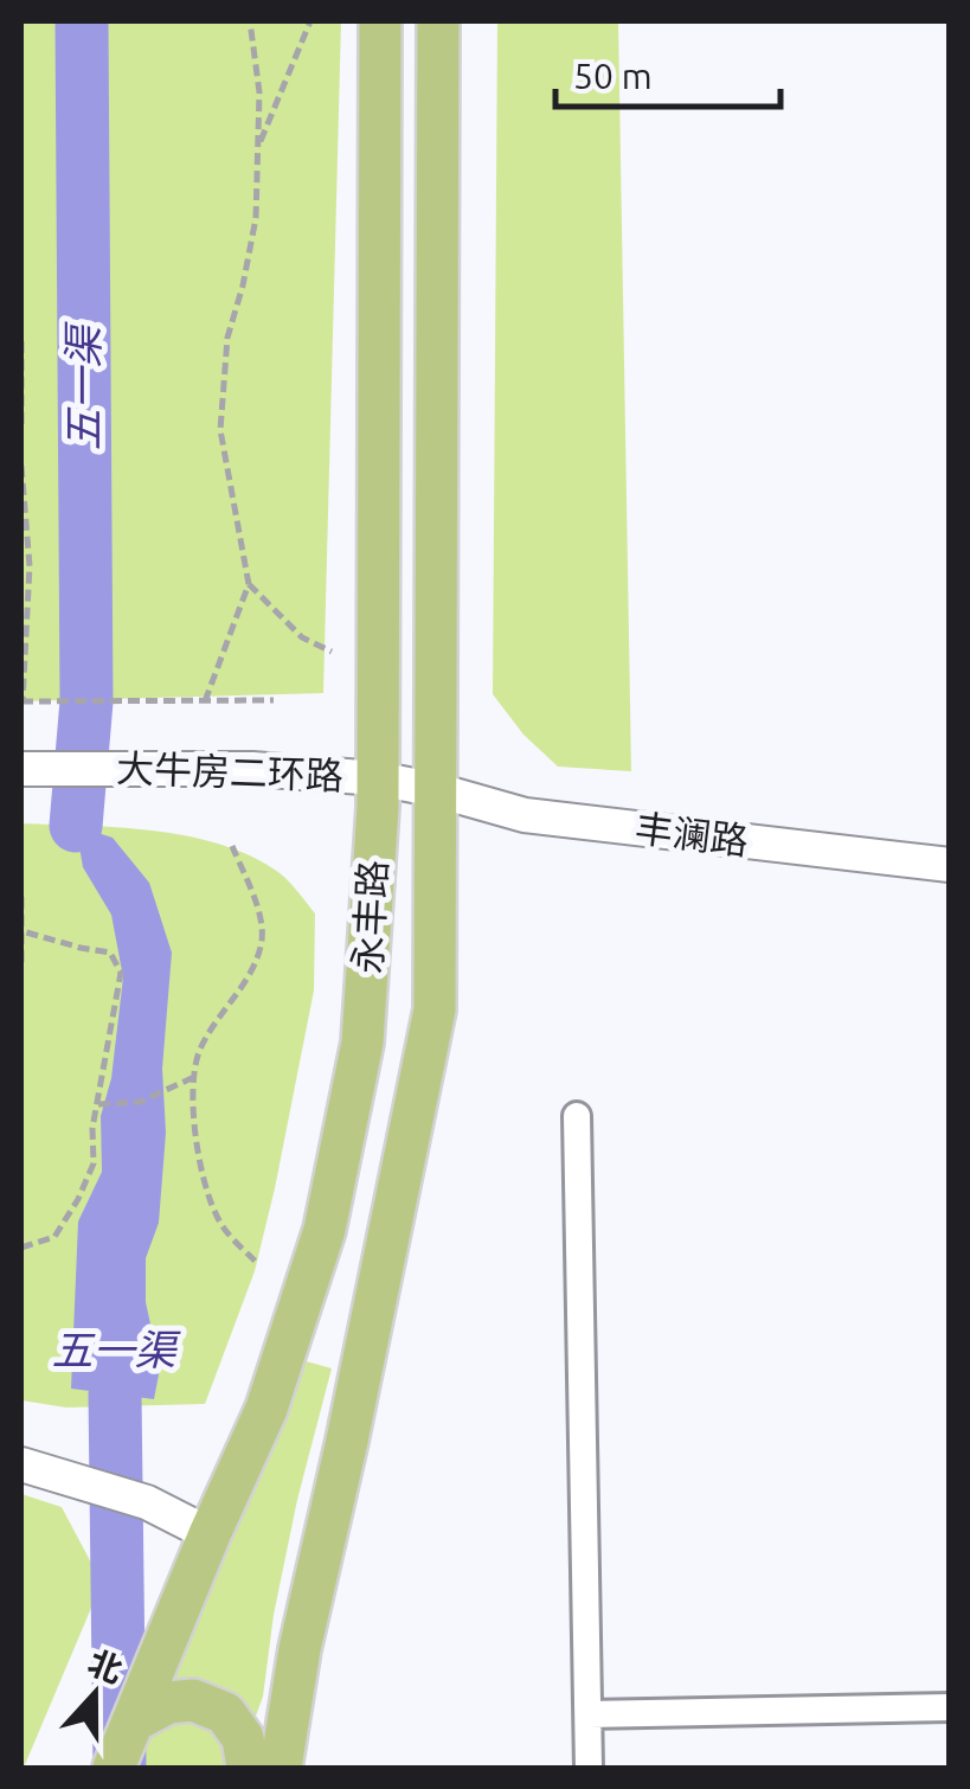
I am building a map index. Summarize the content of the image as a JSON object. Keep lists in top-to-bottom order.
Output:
{
  "streets": {
    "main road": ["永丰路"],
    "street": ["大牛房二环路", "丰澜路"]
  },
  "crossings": [
    ["大牛房二环路", "丰澜路"],
    ["大牛房二环路", "永丰路"],
    ["丰澜路", "永丰路"]
  ],
  "water": ["五一渠"],
  "scale_bar": "50 m",
  "north": "top"
}
